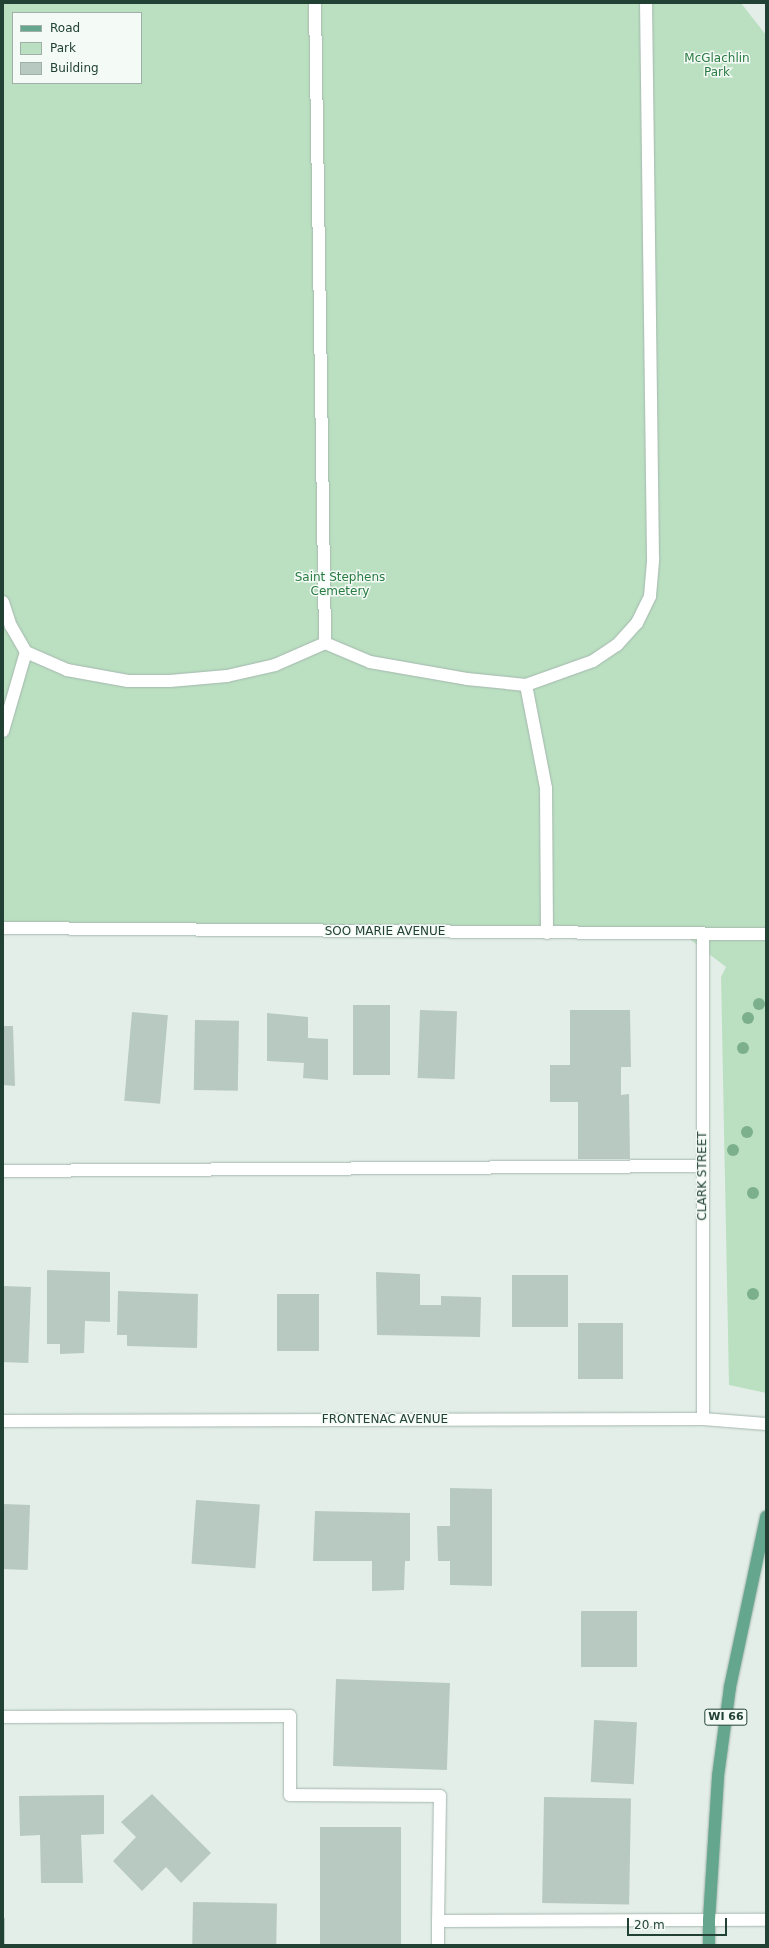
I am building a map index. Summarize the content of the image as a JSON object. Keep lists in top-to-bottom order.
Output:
{
  "streets": {
    "main road": ["WI 66"],
    "street": ["SOO MARIE AVENUE", "CLARK STREET", "FRONTENAC AVENUE"]
  },
  "crossings": [
    ["SOO MARIE AVENUE", "CLARK STREET"],
    ["CLARK STREET", "FRONTENAC AVENUE"]
  ],
  "parks": ["McGlachlin Park", "Saint Stephens Cemetery"],
  "legend": ["Road", "Park", "Building"],
  "scale_bar": "20 m"
}
